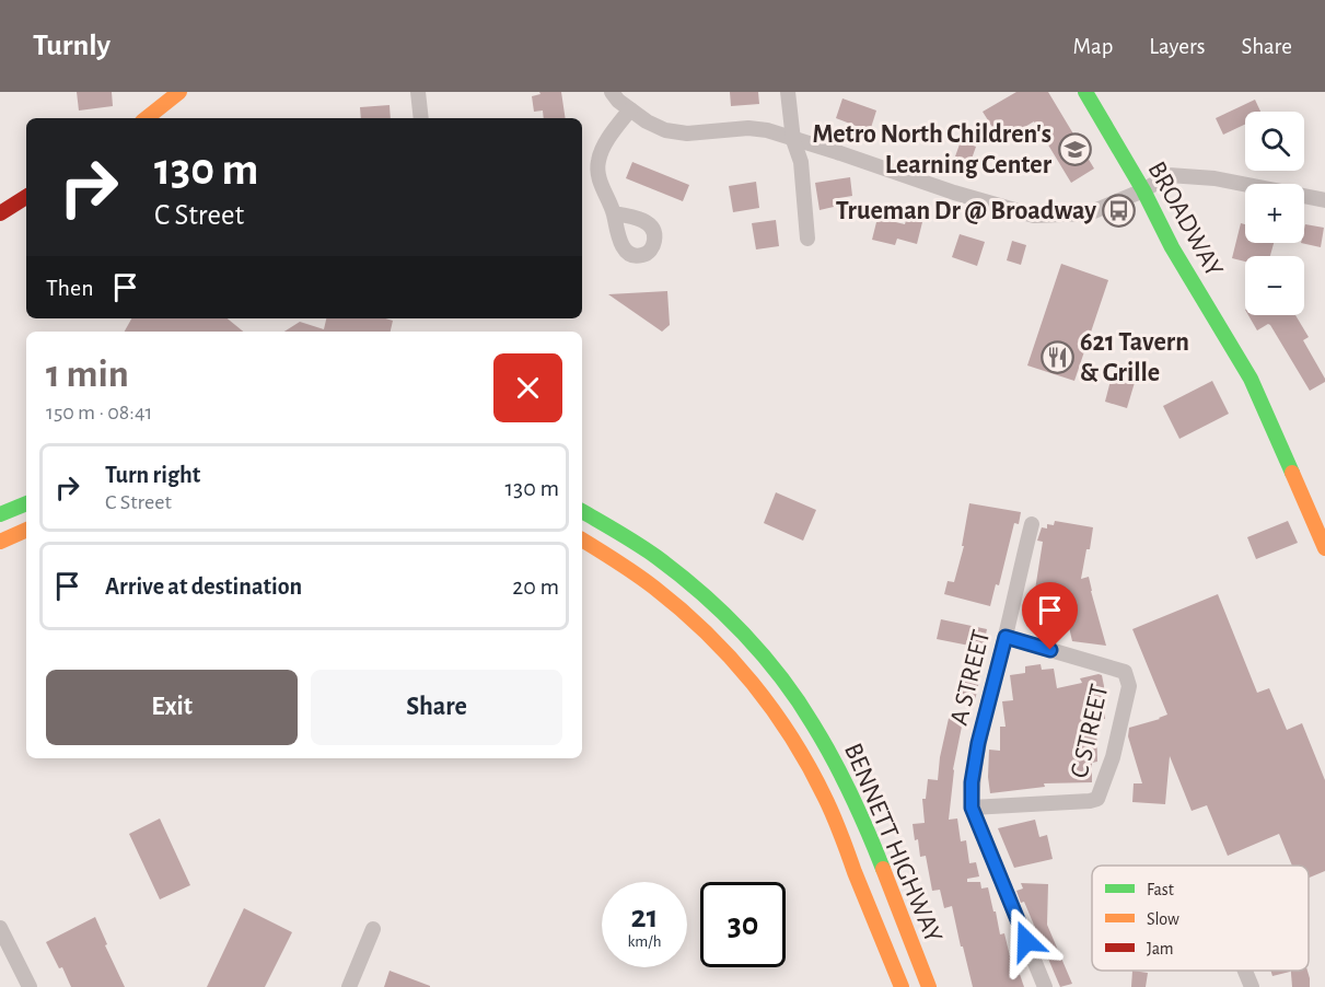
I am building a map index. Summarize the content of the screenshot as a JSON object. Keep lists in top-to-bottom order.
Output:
{
  "streets": {
    "main road": ["BROADWAY", "BENNETT HIGHWAY"],
    "street": ["A STREET", "C STREET"]
  },
  "crossings": [
    ["A STREET", "C STREET"]
  ],
  "places": {
    "school or university": ["Metro North Children's Learning Center"],
    "bus stop": ["Trueman Dr @ Broadway"],
    "restaurant": ["621 Tavern & Grille"]
  },
  "legend": ["Fast", "Slow", "Jam"],
  "page": {
    "header": "Turnly",
    "nav": ["Map", "Layers", "Share"],
    "map_buttons": ["+", "−"],
    "turn": ["130 m", "C Street"],
    "then": "Then",
    "heading": ["1 min", "150 m · 08:41"],
    "list": [
      {
        "name": "Turn right",
        "note": "C Street",
        "value": "130 m"
      },
      {
        "name": "Arrive at destination",
        "value": "20 m"
      }
    ],
    "buttons": ["Exit", "Share"],
    "speed": "21 km/h",
    "limit": "30"
  }
}
